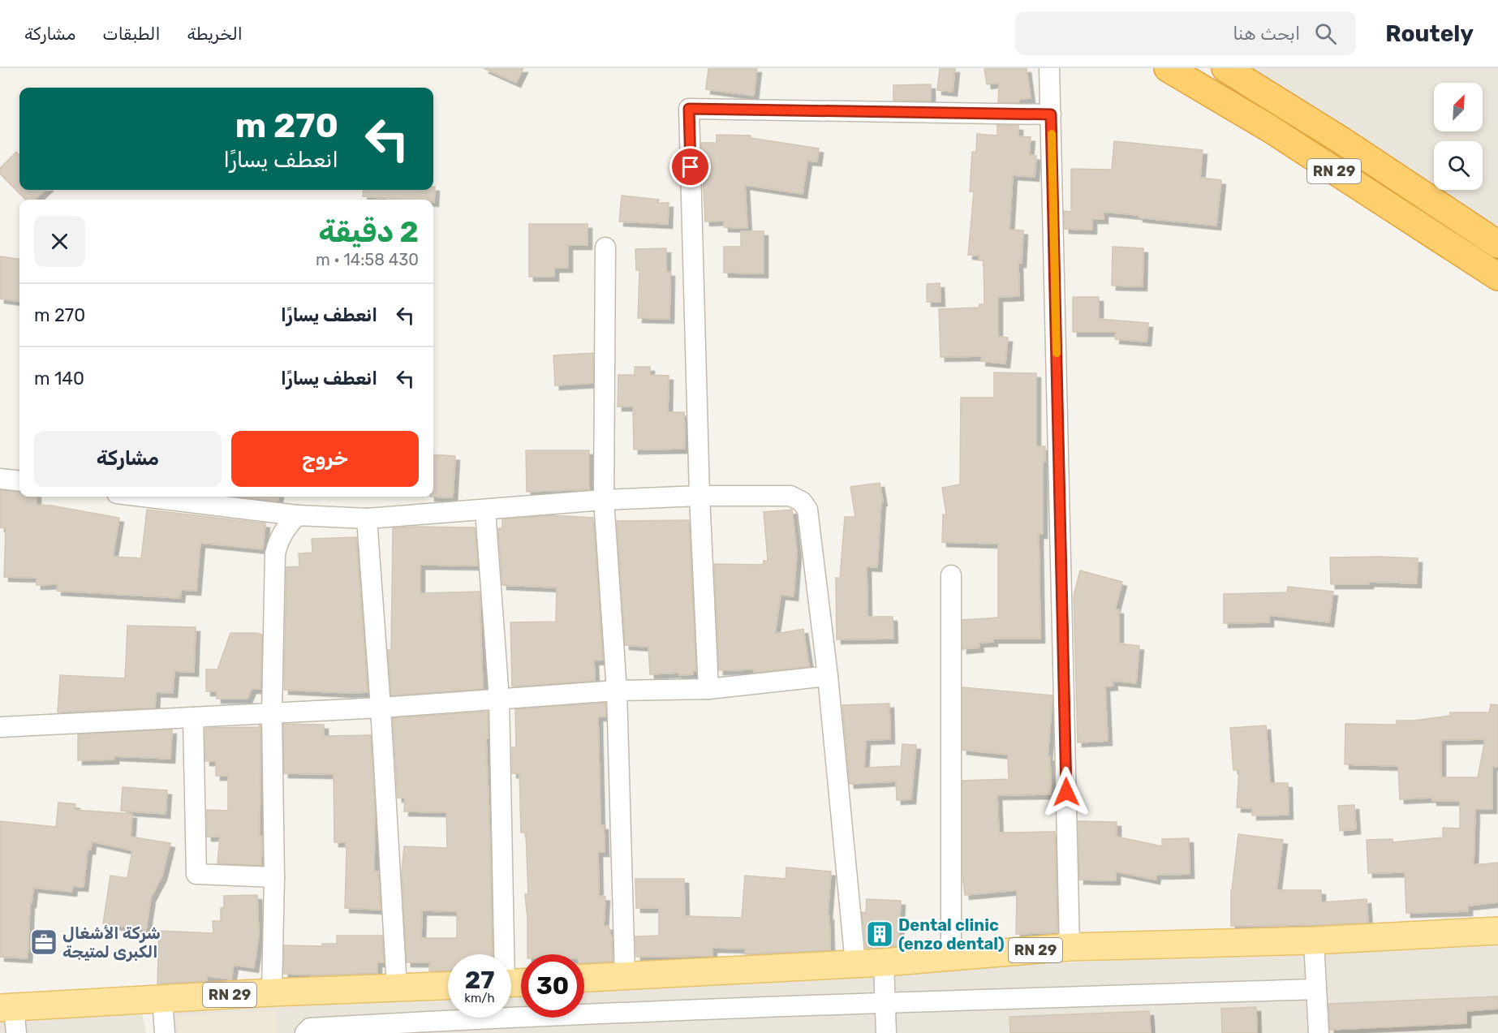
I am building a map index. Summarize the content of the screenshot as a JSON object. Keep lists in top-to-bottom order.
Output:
{
  "streets": {
    "highway": ["RN 29"]
  },
  "places": {
    "building": ["Dental clinic (enzo dental)"],
    "office": ["شركة الأشغال الكبرى لمتيجة"]
  },
  "north": "top right",
  "page": {
    "header": "Routely",
    "search": "ابحث هنا",
    "nav": ["الخريطة", "الطبقات", "مشاركة"],
    "turn": ["270 m", "انعطف يسارًا"],
    "heading": ["2 دقيقة", "430 m · 14:58"],
    "list": [
      {
        "name": "انعطف يسارًا",
        "value": "270 m"
      },
      {
        "name": "انعطف يسارًا",
        "value": "140 m"
      }
    ],
    "buttons": ["خروج", "مشاركة"],
    "speed": "27 km/h",
    "limit": "30"
  }
}
